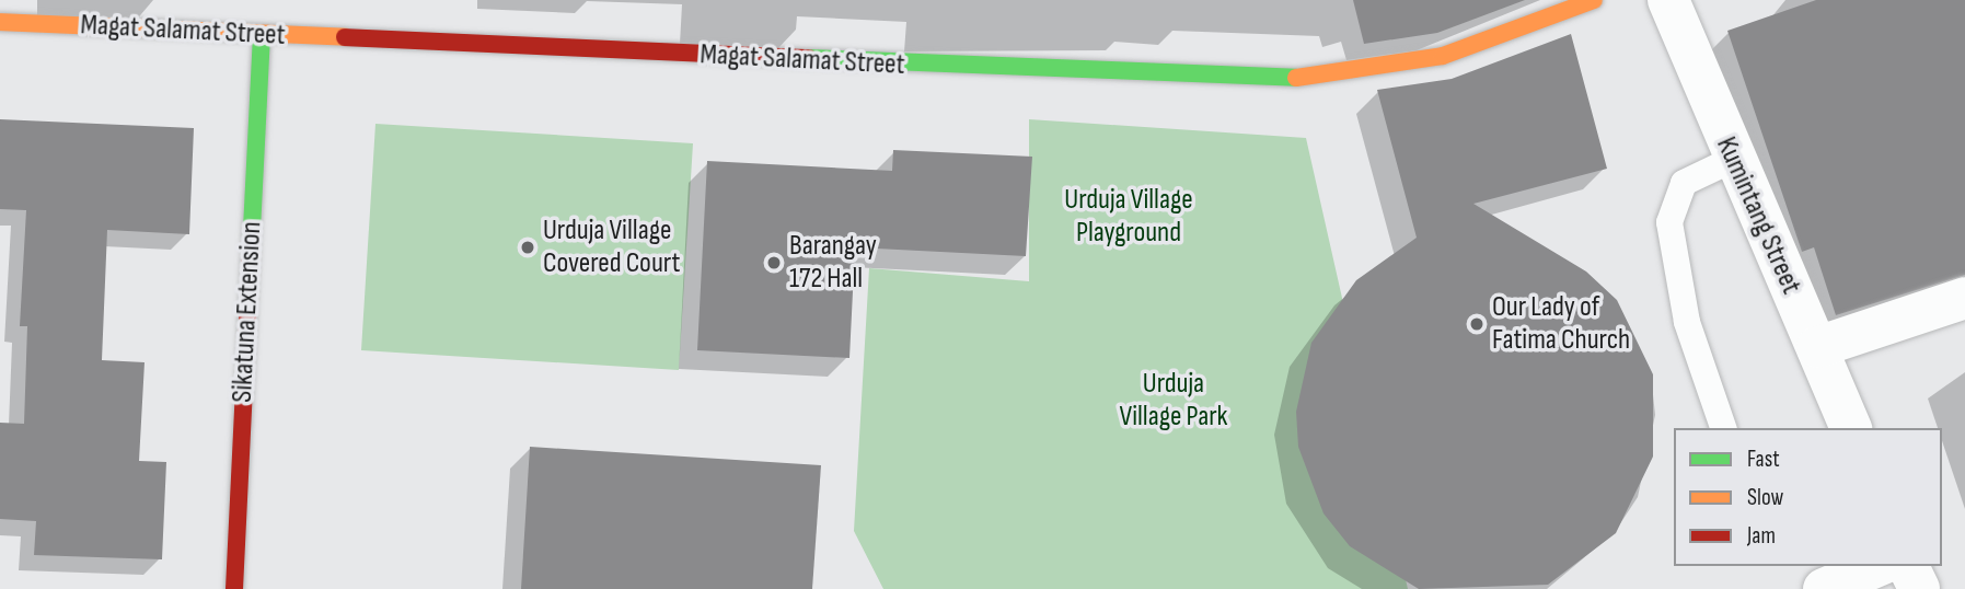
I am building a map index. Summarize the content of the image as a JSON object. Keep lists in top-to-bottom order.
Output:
{
  "streets": {
    "street": ["Magat Salamat Street", "Kumintang Street", "Sikatuna Extension"]
  },
  "crossings": [
    ["Magat Salamat Street", "Sikatuna Extension"]
  ],
  "parks": ["Urduja Village Playground", "Urduja Village Park"],
  "places": ["Urduja Village Covered Court", "Barangay 172 Hall", "Our Lady of Fatima Church"],
  "legend": ["Fast", "Slow", "Jam"]
}
